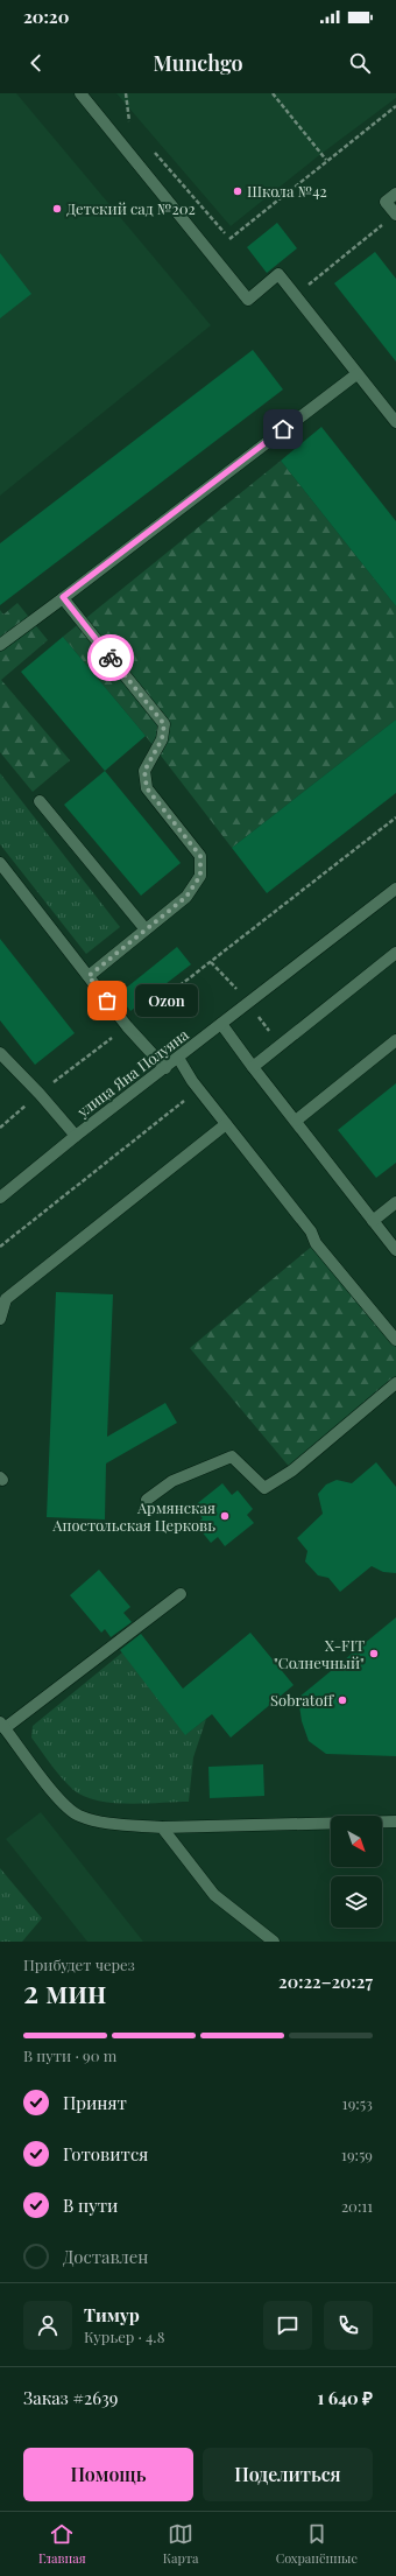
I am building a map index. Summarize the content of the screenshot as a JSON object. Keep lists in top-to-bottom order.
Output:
{
  "streets": {
    "street": ["улица Яна Полуяна"]
  },
  "places": [
    "Школа №42",
    "Детский сад №202",
    "Ozon",
    "Армянская Апостольская Церковь",
    "X-FIT \"Солнечный\"",
    "Sobratoff"
  ],
  "north": "bottom right",
  "page": {
    "status": "20:20",
    "header": "Munchgo",
    "bubble": "Ozon",
    "heading": ["2 мин", "Прибудет через", "20:22–20:27"],
    "panel": [
      "Тимур",
      "Курьер · 4.8",
      "Заказ #2639",
      "1 640 ₽"
    ],
    "bar": "В пути · 90 m",
    "list": [
      ["Принят", "19:53"],
      ["Готовится", "19:59"],
      ["В пути", "20:11"],
      "Доставлен"
    ],
    "buttons": ["Помощь", "Поделиться"],
    "tabs": ["Главная", "Карта", "Сохранённые"]
  }
}
